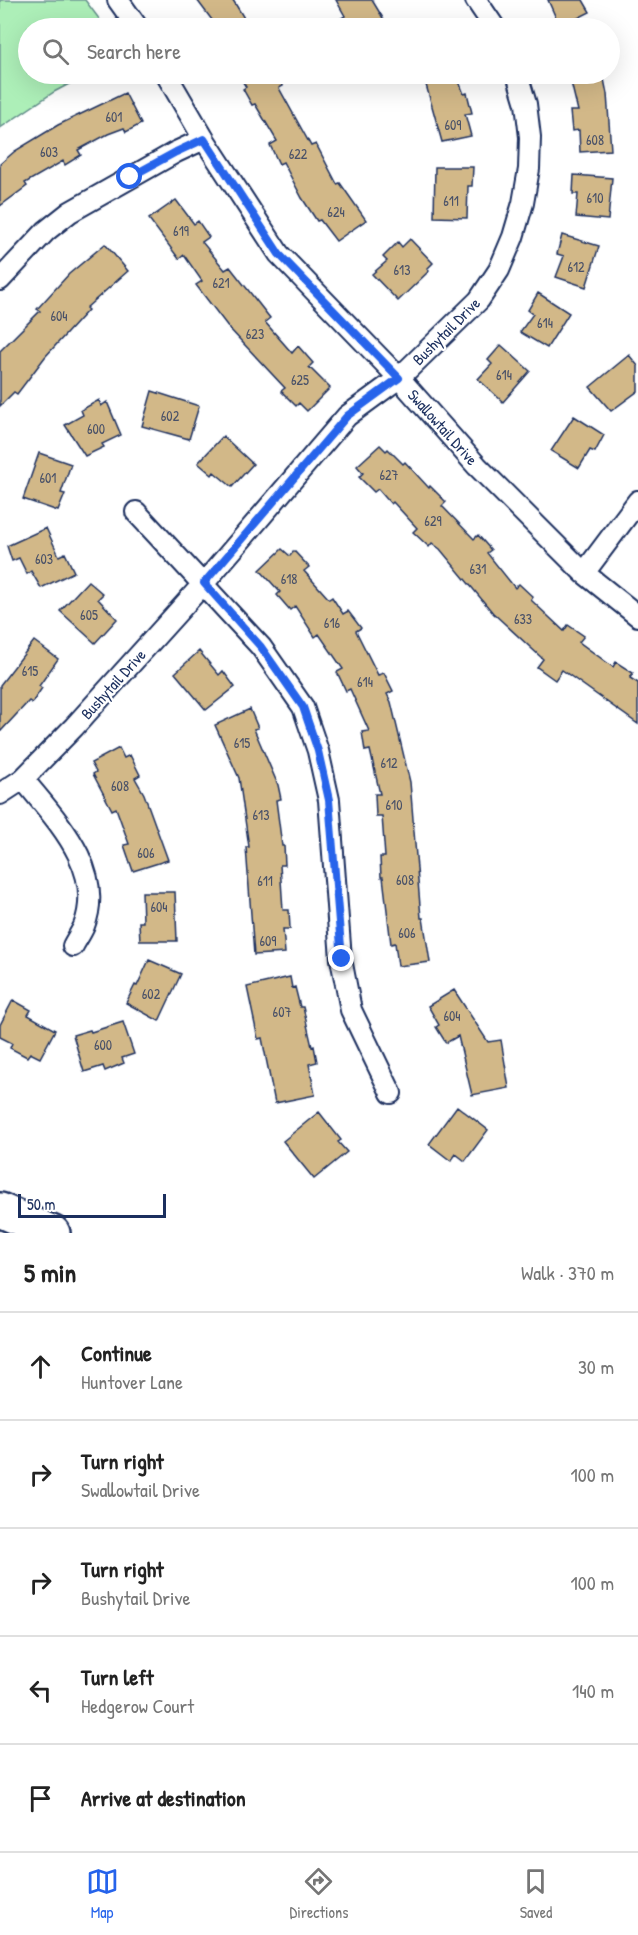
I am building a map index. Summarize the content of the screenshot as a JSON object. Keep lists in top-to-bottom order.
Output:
{
  "streets": {
    "street": ["Bushytail Drive", "Swallowtail Drive"]
  },
  "crossings": [
    ["Bushytail Drive", "Swallowtail Drive"]
  ],
  "house_numbers": [
    "601",
    "609",
    "608",
    "603",
    "622",
    "610",
    "611",
    "624",
    "619",
    "612",
    "613",
    "621",
    "604",
    "614",
    "623",
    "614",
    "625",
    "602",
    "600",
    "627",
    "601",
    "629",
    "603",
    "631",
    "618",
    "605",
    "633",
    "616",
    "615",
    "614",
    "615",
    "612",
    "608",
    "610",
    "613",
    "606",
    "608",
    "611",
    "604",
    "606",
    "609",
    "602",
    "607",
    "604",
    "600"
  ],
  "scale_bar": "50 m",
  "page": {
    "search": "Search here",
    "scale": "50 m",
    "heading": ["5 min", "Walk · 370 m"],
    "list": [
      ["Continue", "Huntover Lane", "30 m"],
      ["Turn right", "Swallowtail Drive", "100 m"],
      ["Turn right", "Bushytail Drive", "100 m"],
      ["Turn left", "Hedgerow Court", "140 m"],
      "Arrive at destination"
    ],
    "nav": ["Map", "Directions", "Saved"]
  }
}
